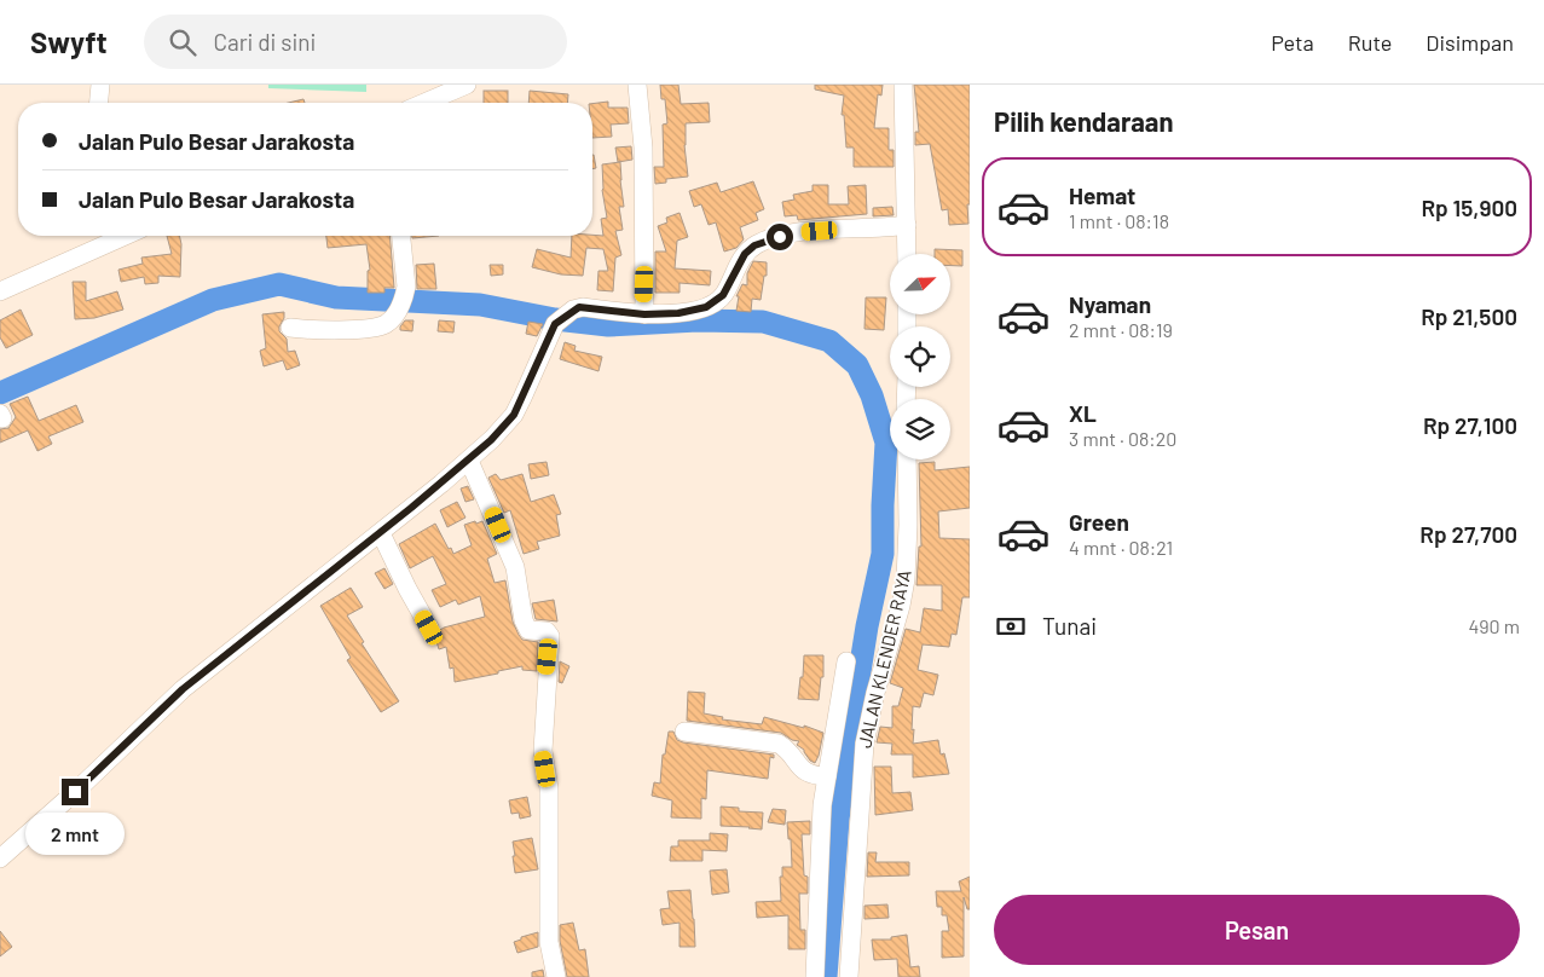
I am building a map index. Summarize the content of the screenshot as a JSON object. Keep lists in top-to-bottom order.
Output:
{
  "streets": {
    "street": ["JALAN KLENDER RAYA"]
  },
  "north": "top right",
  "page": {
    "header": "Swyft",
    "search": "Cari di sini",
    "nav": ["Peta", "Rute", "Disimpan"],
    "heading": "Pilih kendaraan",
    "banner": ["Jalan Pulo Besar Jarakosta", "Jalan Pulo Besar Jarakosta"],
    "list": [
      {
        "name": "Hemat",
        "note": "1 mnt · 08:18",
        "value": "Rp 15,900"
      },
      {
        "name": "Nyaman",
        "note": "2 mnt · 08:19",
        "value": "Rp 21,500"
      },
      {
        "name": "XL",
        "note": "3 mnt · 08:20",
        "value": "Rp 27,100"
      },
      {
        "name": "Green",
        "note": "4 mnt · 08:21",
        "value": "Rp 27,700"
      }
    ],
    "pay": ["Tunai", "490 m"],
    "bubble": "2 mnt",
    "buttons": "Pesan"
  }
}
